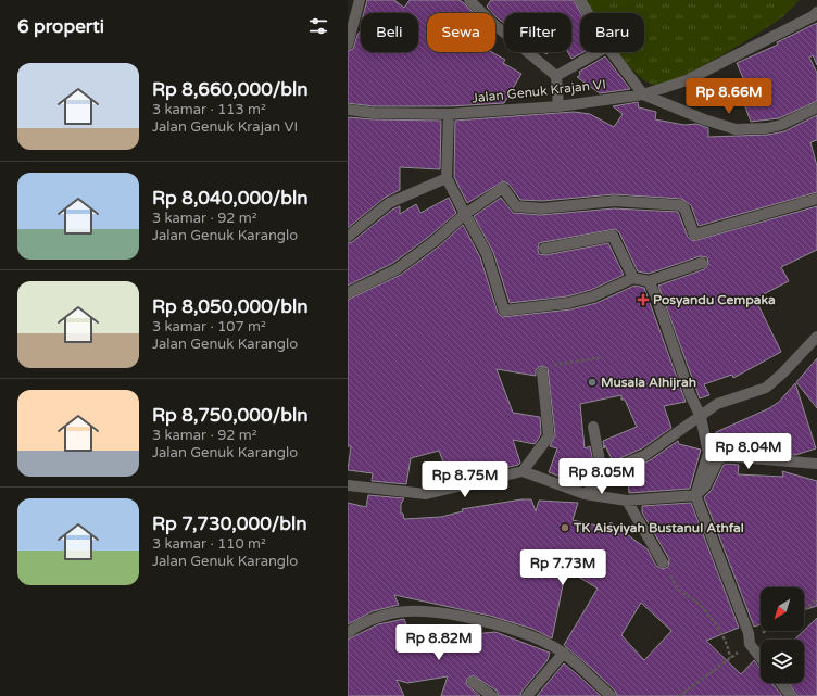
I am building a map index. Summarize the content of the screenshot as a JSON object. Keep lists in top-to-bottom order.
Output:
{
  "streets": {
    "street": ["Jalan Genuk Krajan VI"]
  },
  "places": {
    "health": ["Posyandu Cempaka"],
    "other": ["Musala Alhijrah", "TK Aisyiyah Bustanul Athfal"]
  },
  "north": "bottom left",
  "page": {
    "heading": "6 properti",
    "chip": [
      "Beli",
      "Sewa",
      "Filter",
      "Baru"
    ],
    "list": [
      {
        "name": "Rp 8,660,000/bln",
        "note": "3 kamar · 113 m² · Jalan Genuk Krajan VI"
      },
      {
        "name": "Rp 8,040,000/bln",
        "note": "3 kamar · 92 m² · Jalan Genuk Karanglo"
      },
      {
        "name": "Rp 8,050,000/bln",
        "note": "3 kamar · 107 m² · Jalan Genuk Karanglo"
      },
      {
        "name": "Rp 8,750,000/bln",
        "note": "3 kamar · 92 m² · Jalan Genuk Karanglo"
      },
      {
        "name": "Rp 7,730,000/bln",
        "note": "3 kamar · 110 m² · Jalan Genuk Karanglo"
      }
    ],
    "price": [
      "Rp 8.66M",
      "Rp 8.04M",
      "Rp 8.05M",
      "Rp 8.75M",
      "Rp 7.73M",
      "Rp 8.82M"
    ]
  }
}
